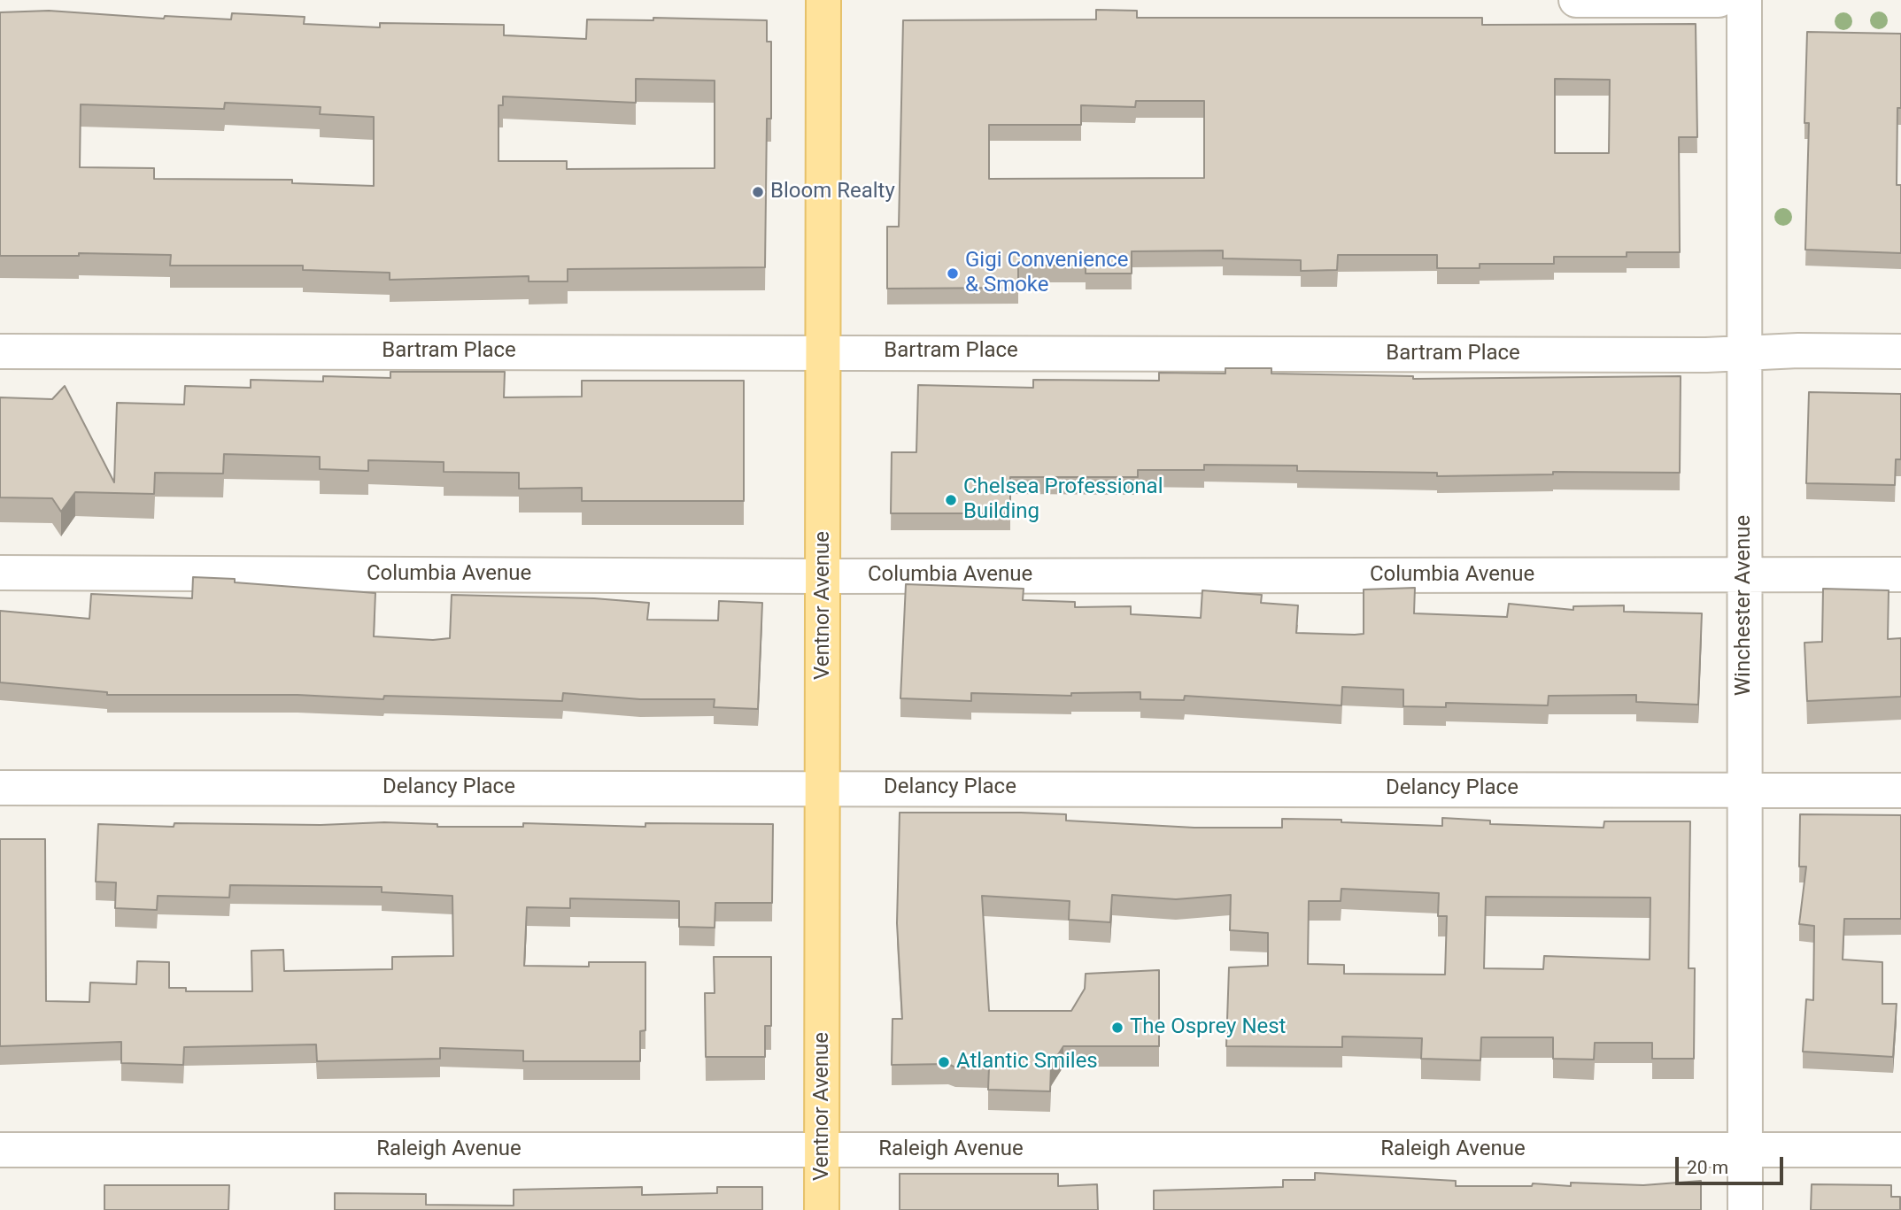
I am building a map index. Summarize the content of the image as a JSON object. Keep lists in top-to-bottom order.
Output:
{
  "streets": {
    "main road": ["Ventnor Avenue"],
    "street": [
      "Bartram Place",
      "Columbia Avenue",
      "Winchester Avenue",
      "Delancy Place",
      "Raleigh Avenue"
    ]
  },
  "crossings": [
    ["Bartram Place", "Ventnor Avenue"],
    ["Bartram Place", "Winchester Avenue"],
    ["Columbia Avenue", "Ventnor Avenue"],
    ["Columbia Avenue", "Winchester Avenue"],
    ["Ventnor Avenue", "Delancy Place"],
    ["Ventnor Avenue", "Raleigh Avenue"],
    ["Winchester Avenue", "Delancy Place"],
    ["Winchester Avenue", "Raleigh Avenue"]
  ],
  "places": [
    "Bloom Realty",
    "Gigi Convenience & Smoke",
    "Chelsea Professional Building",
    "The Osprey Nest",
    "Atlantic Smiles"
  ],
  "scale_bar": "20 m"
}
